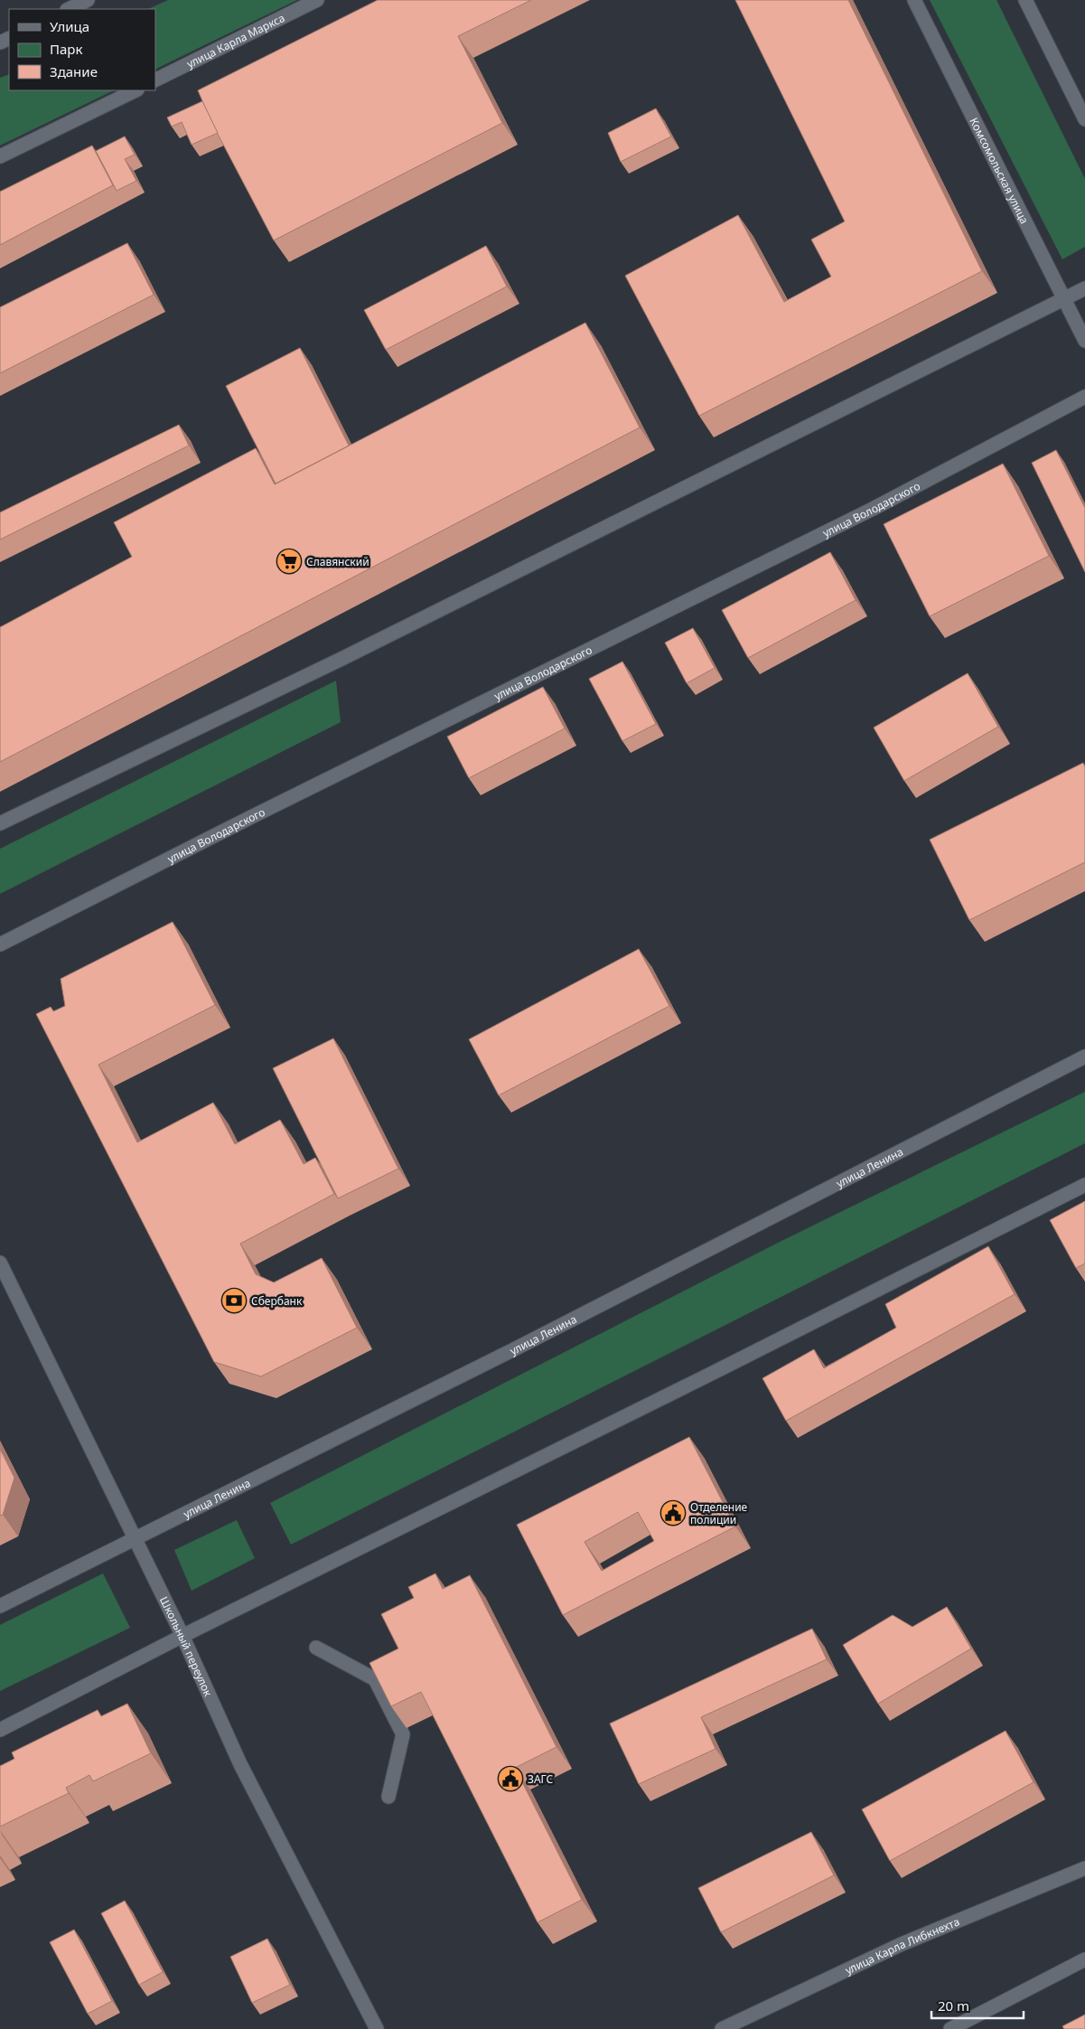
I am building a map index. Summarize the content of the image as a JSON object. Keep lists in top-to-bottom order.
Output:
{
  "streets": {
    "street": [
      "улица Карла Маркса",
      "Комсомольская улица",
      "улица Володарского",
      "улица Ленина",
      "Школьный переулок",
      "улица Карла Либкнехта"
    ]
  },
  "crossings": [
    ["улица Ленина", "Школьный переулок"]
  ],
  "places": {
    "supermarket": ["Славянский"],
    "bank": ["Сбербанк"],
    "public building": ["Отделение полиции", "ЗАГС"]
  },
  "legend": ["Улица", "Парк", "Здание"],
  "scale_bar": "20 m"
}
